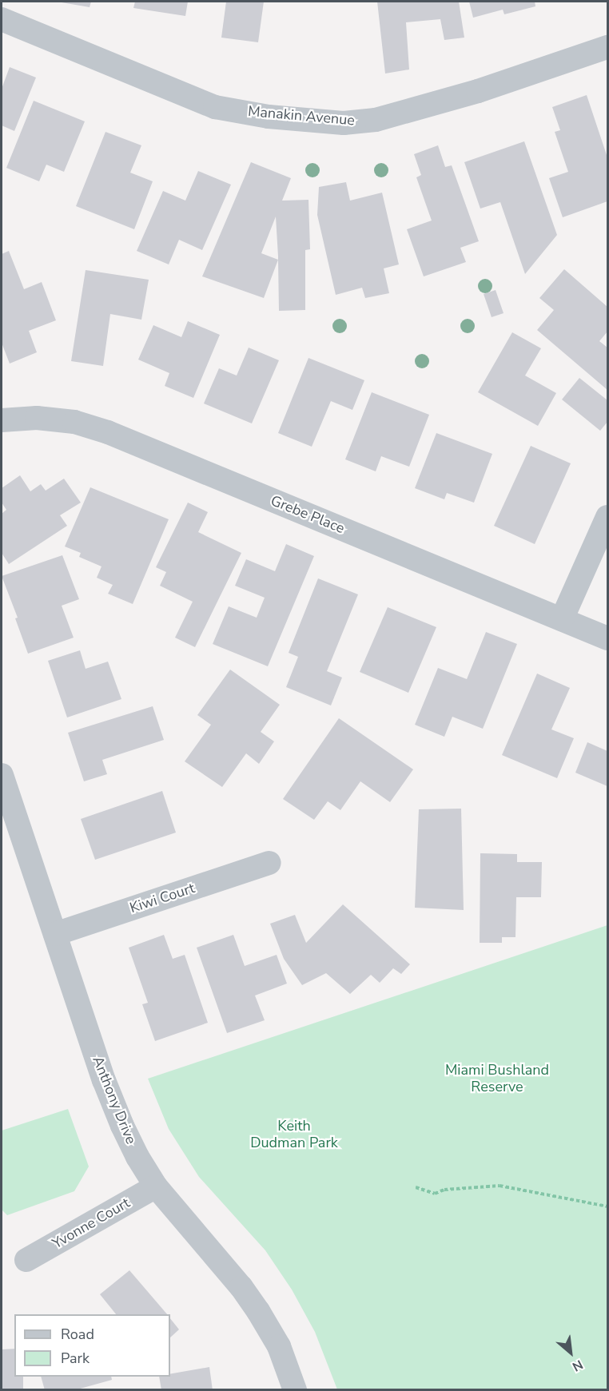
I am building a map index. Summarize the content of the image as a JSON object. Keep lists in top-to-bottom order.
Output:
{
  "streets": {
    "street": [
      "Manakin Avenue",
      "Grebe Place",
      "Kiwi Court",
      "Anthony Drive",
      "Yvonne Court"
    ]
  },
  "crossings": [
    ["Kiwi Court", "Anthony Drive"],
    ["Anthony Drive", "Yvonne Court"]
  ],
  "parks": ["Miami Bushland Reserve", "Keith Dudman Park"],
  "legend": ["Road", "Park"],
  "north": "bottom right"
}
